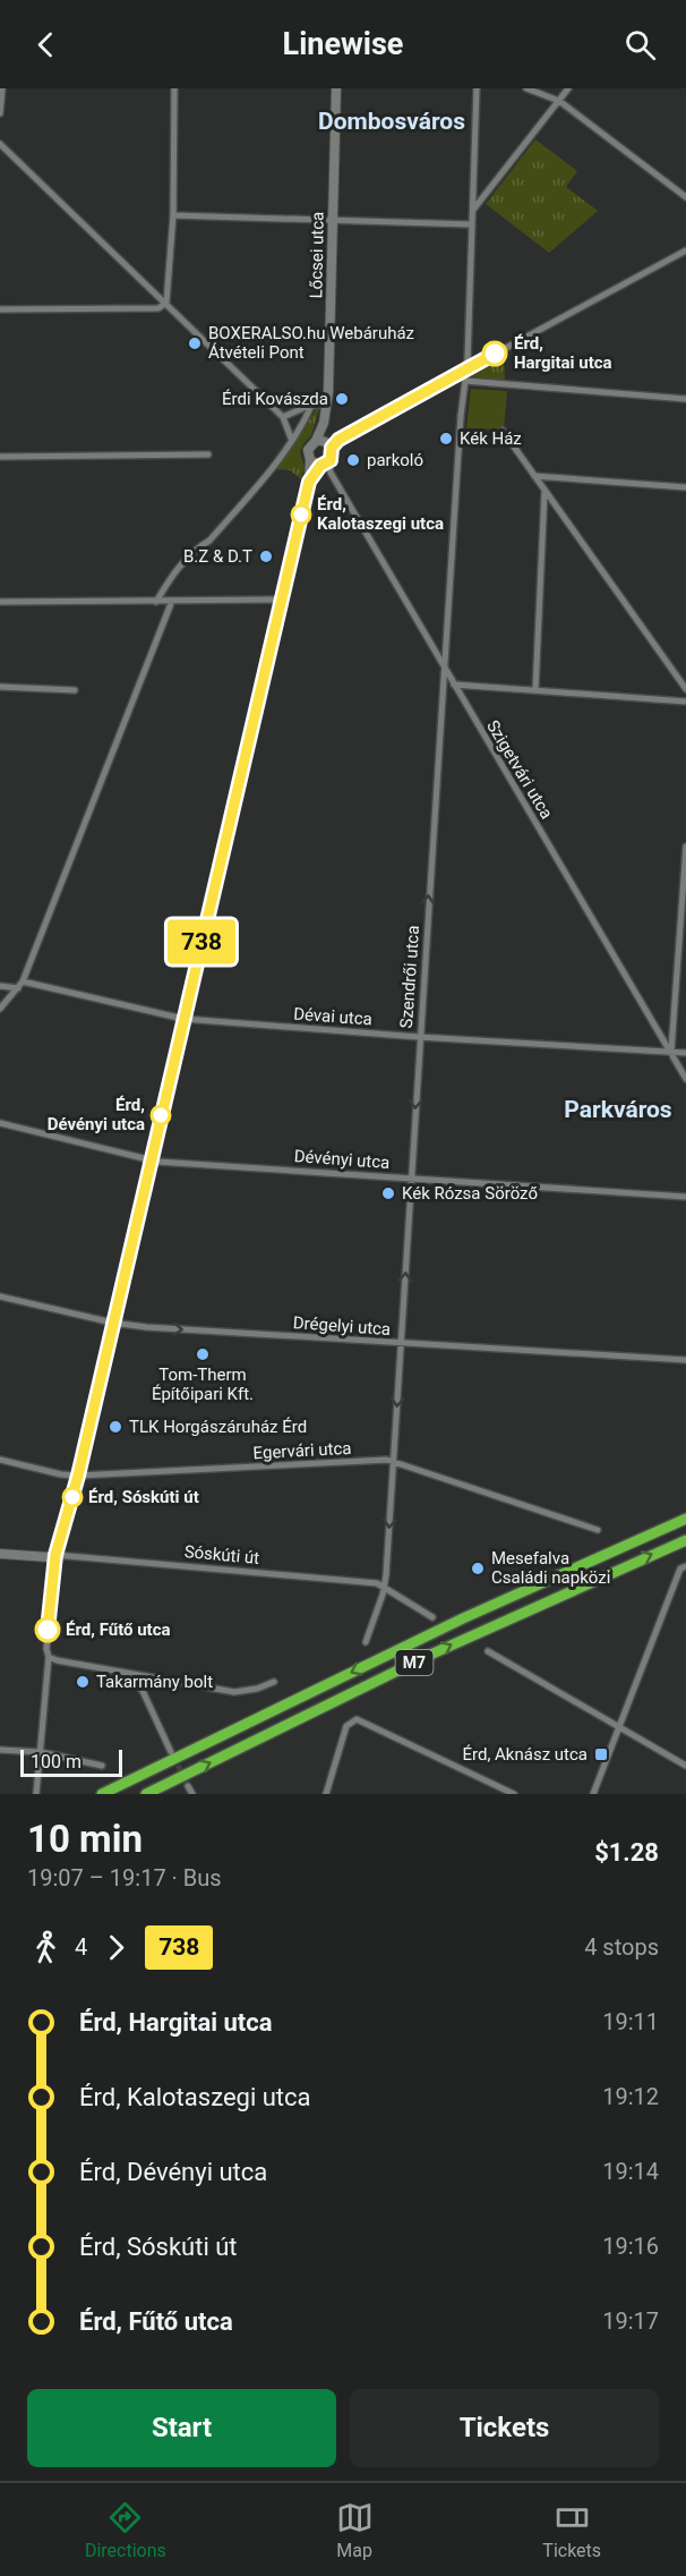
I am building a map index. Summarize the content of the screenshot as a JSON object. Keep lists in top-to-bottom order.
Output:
{
  "streets": {
    "highway": ["M7"],
    "street": [
      "Lőcsei utca",
      "Szigetvári utca",
      "Szendrői utca",
      "Dévai utca",
      "Dévényi utca",
      "Drégelyi utca",
      "Egervári utca",
      "Sóskúti út"
    ]
  },
  "crossings": [
    ["Szigetvári utca", "Szendrői utca"],
    ["Szigetvári utca", "Dévai utca"],
    ["Szendrői utca", "Dévai utca"],
    ["Szendrői utca", "Dévényi utca"],
    ["Szendrői utca", "Drégelyi utca"],
    ["Szendrői utca", "Egervári utca"],
    ["Szendrői utca", "Sóskúti út"]
  ],
  "one_way": ["Drégelyi utca"],
  "districts": ["Dombosváros", "Parkváros"],
  "places": {
    "other": [
      "BOXERALSO.hu Webáruház Átvételi Pont",
      "Érd, Hargitai utca",
      "Érdi Kovászda",
      "Kék Ház",
      "parkoló",
      "Érd, Kalotaszegi utca",
      "B.Z & D.T",
      "Érd, Dévényi utca",
      "Kék Rózsa Söröző",
      "Tom-Therm Építőipari Kft.",
      "TLK Horgászáruház Érd",
      "Érd, Sóskúti út",
      "Mesefalva Családi napközi",
      "Érd, Fűtő utca",
      "Takarmány bolt"
    ],
    "transit": ["Érd, Aknász utca"]
  },
  "lines": ["bus line 738"],
  "scale_bar": "100 m",
  "page": {
    "header": "Linewise",
    "on_map": "738",
    "scale": "100 m",
    "heading": ["10 min", "19:07 – 19:17 · Bus", "$1.28"],
    "legs": ["4", "738", "4 stops"],
    "list": [
      {
        "name": "Érd, Hargitai utca",
        "value": "19:11"
      },
      {
        "name": "Érd, Kalotaszegi utca",
        "value": "19:12"
      },
      {
        "name": "Érd, Dévényi utca",
        "value": "19:14"
      },
      {
        "name": "Érd, Sóskúti út",
        "value": "19:16"
      },
      {
        "name": "Érd, Fűtő utca",
        "value": "19:17"
      }
    ],
    "buttons": ["Start", "Tickets"],
    "tabs": ["Directions", "Map", "Tickets"]
  }
}
